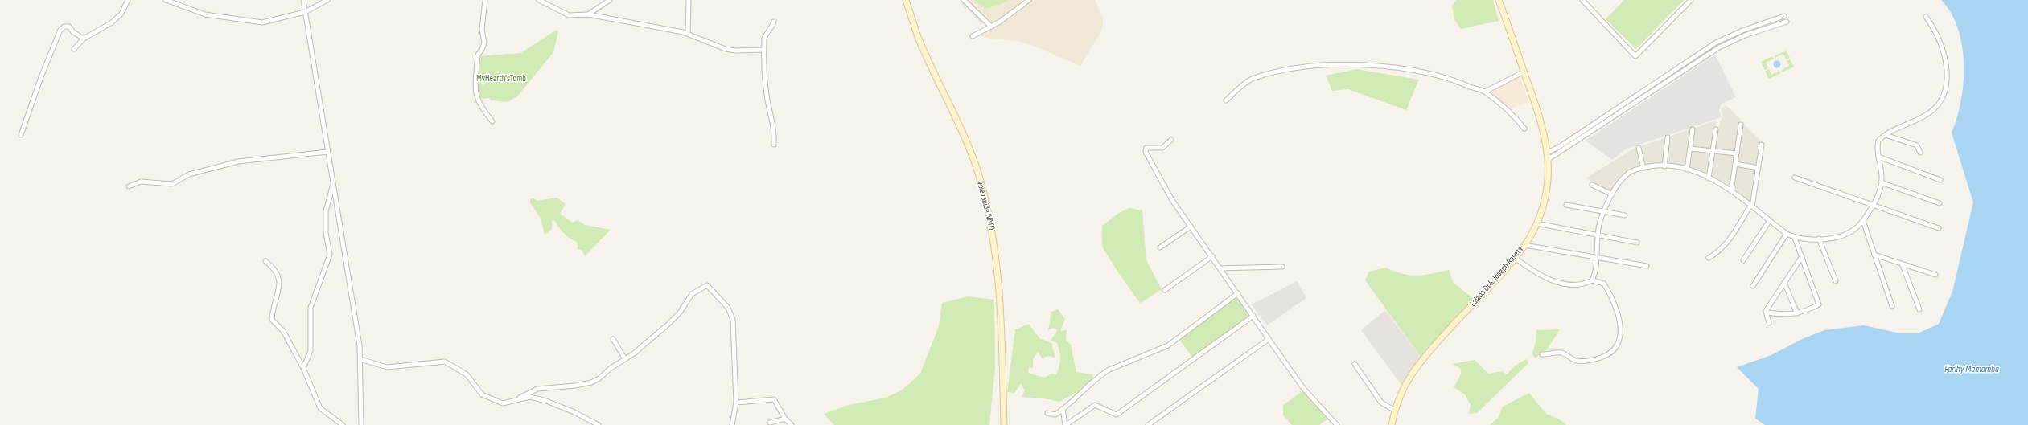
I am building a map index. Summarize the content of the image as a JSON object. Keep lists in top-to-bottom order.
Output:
{
  "streets": {
    "main road": ["voie rapide IVATO", "Lalana Dok. Joseph Raseta"]
  },
  "water": ["Farihy Mamamba"],
  "parks": ["MyHearth'sTomb"]
}
